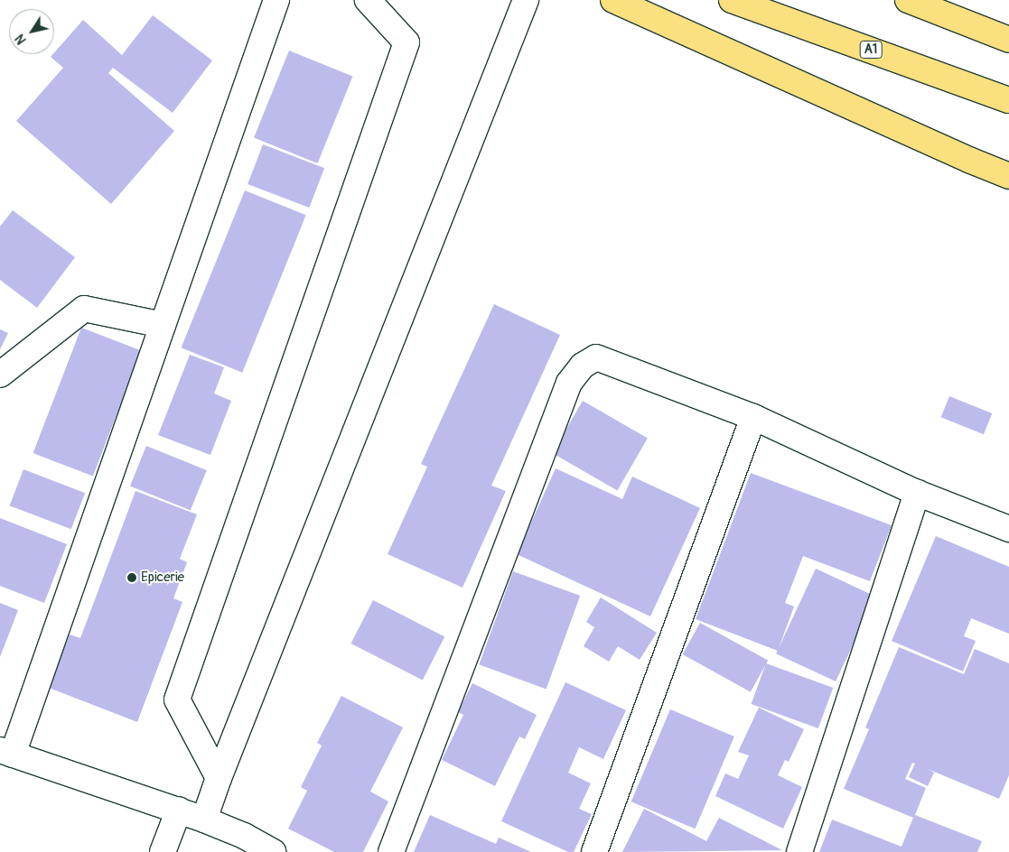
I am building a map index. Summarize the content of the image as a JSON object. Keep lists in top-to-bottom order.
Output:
{
  "streets": {
    "highway": ["A1"]
  },
  "places": ["Epicerie"],
  "north": "bottom left"
}
